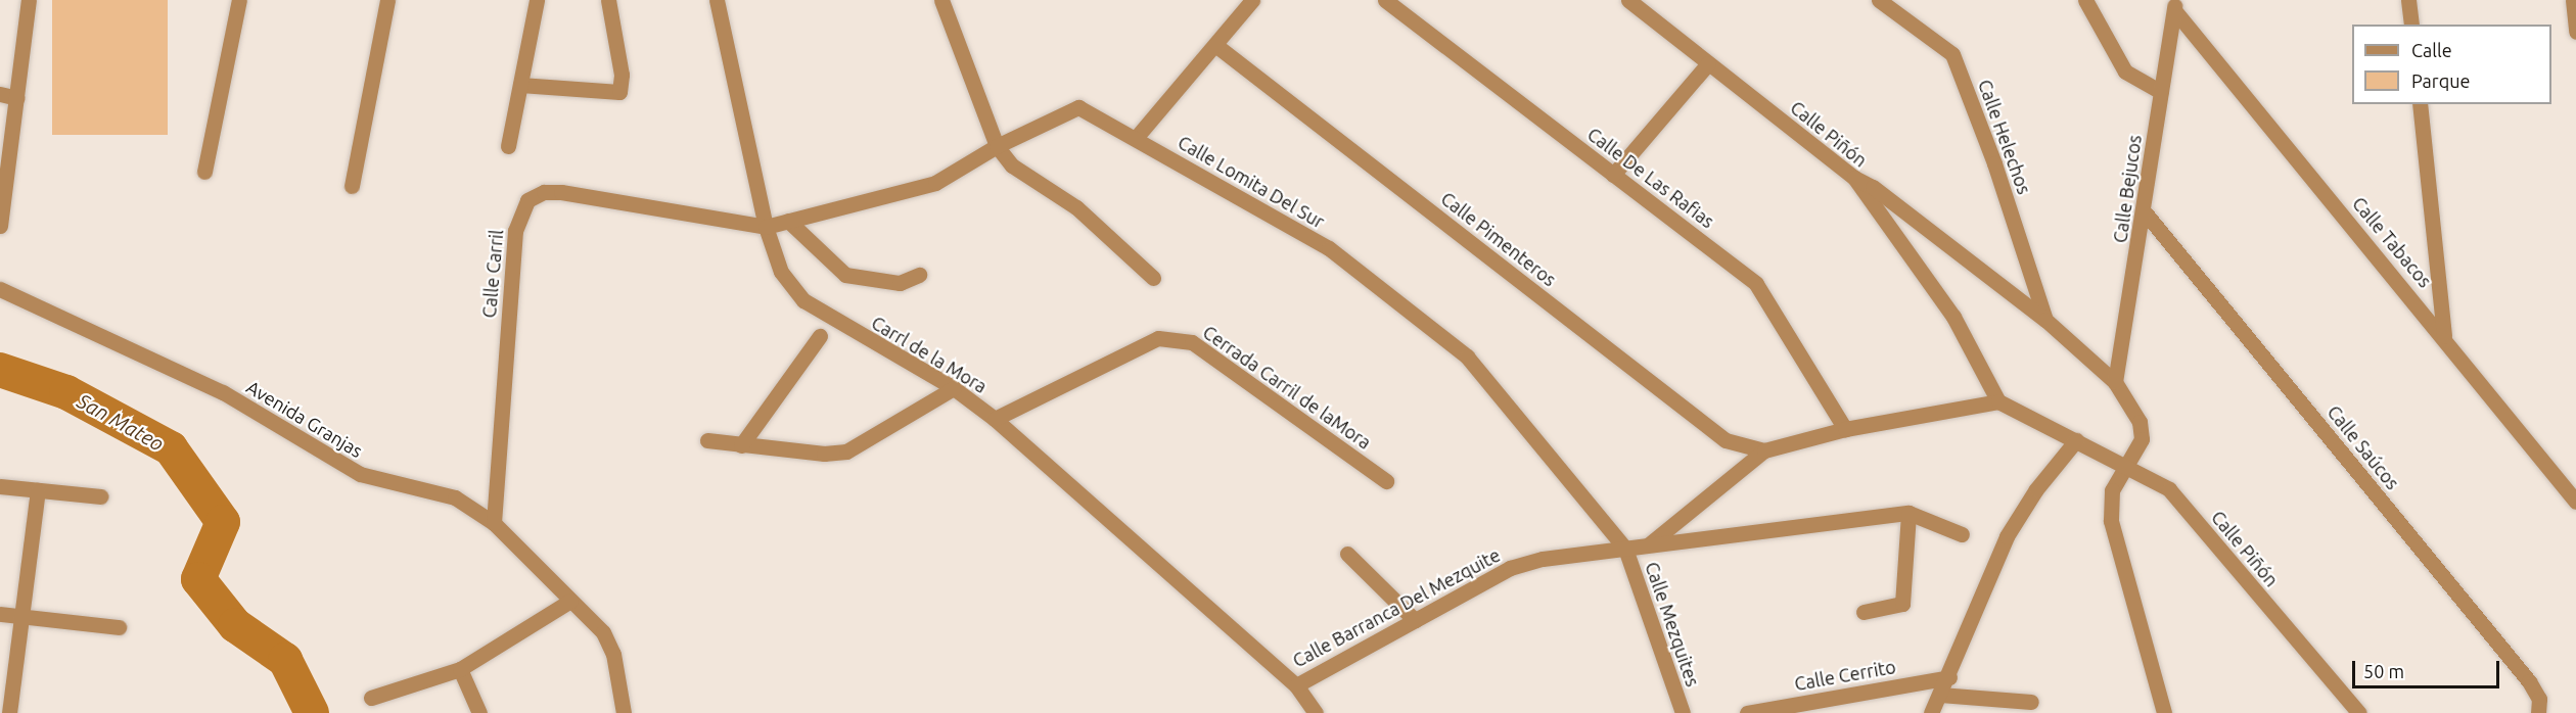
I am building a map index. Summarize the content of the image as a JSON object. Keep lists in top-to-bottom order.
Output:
{
  "streets": {
    "street": [
      "Calle Piñón",
      "Calle Helechos",
      "Calle De Las Rafias",
      "Calle Lomita Del Sur",
      "Calle Bejucos",
      "Calle Pimenteros",
      "Calle Tabacos",
      "Calle Carril",
      "Carrl de la Mora",
      "Cerrada Carril de laMora",
      "Avenida Granjas",
      "Calle Saúcos",
      "Calle Barranca Del Mezquite",
      "Calle Mezquites",
      "Calle Cerrito"
    ]
  },
  "crossings": [
    ["Calle Lomita Del Sur", "Calle Carril"],
    ["Calle Lomita Del Sur", "Carrl de la Mora"],
    ["Calle Lomita Del Sur", "Calle Barranca Del Mezquite"],
    ["Calle Lomita Del Sur", "Calle Mezquites"],
    ["Calle Bejucos", "Calle Tabacos"],
    ["Calle Bejucos", "Calle Saúcos"],
    ["Calle Carril", "Carrl de la Mora"],
    ["Calle Carril", "Avenida Granjas"],
    ["Carrl de la Mora", "Cerrada Carril de laMora"],
    ["Carrl de la Mora", "Calle Barranca Del Mezquite"],
    ["Calle Barranca Del Mezquite", "Calle Mezquites"]
  ],
  "water": ["San Mateo"],
  "legend": ["Calle", "Parque"],
  "scale_bar": "50 m"
}
